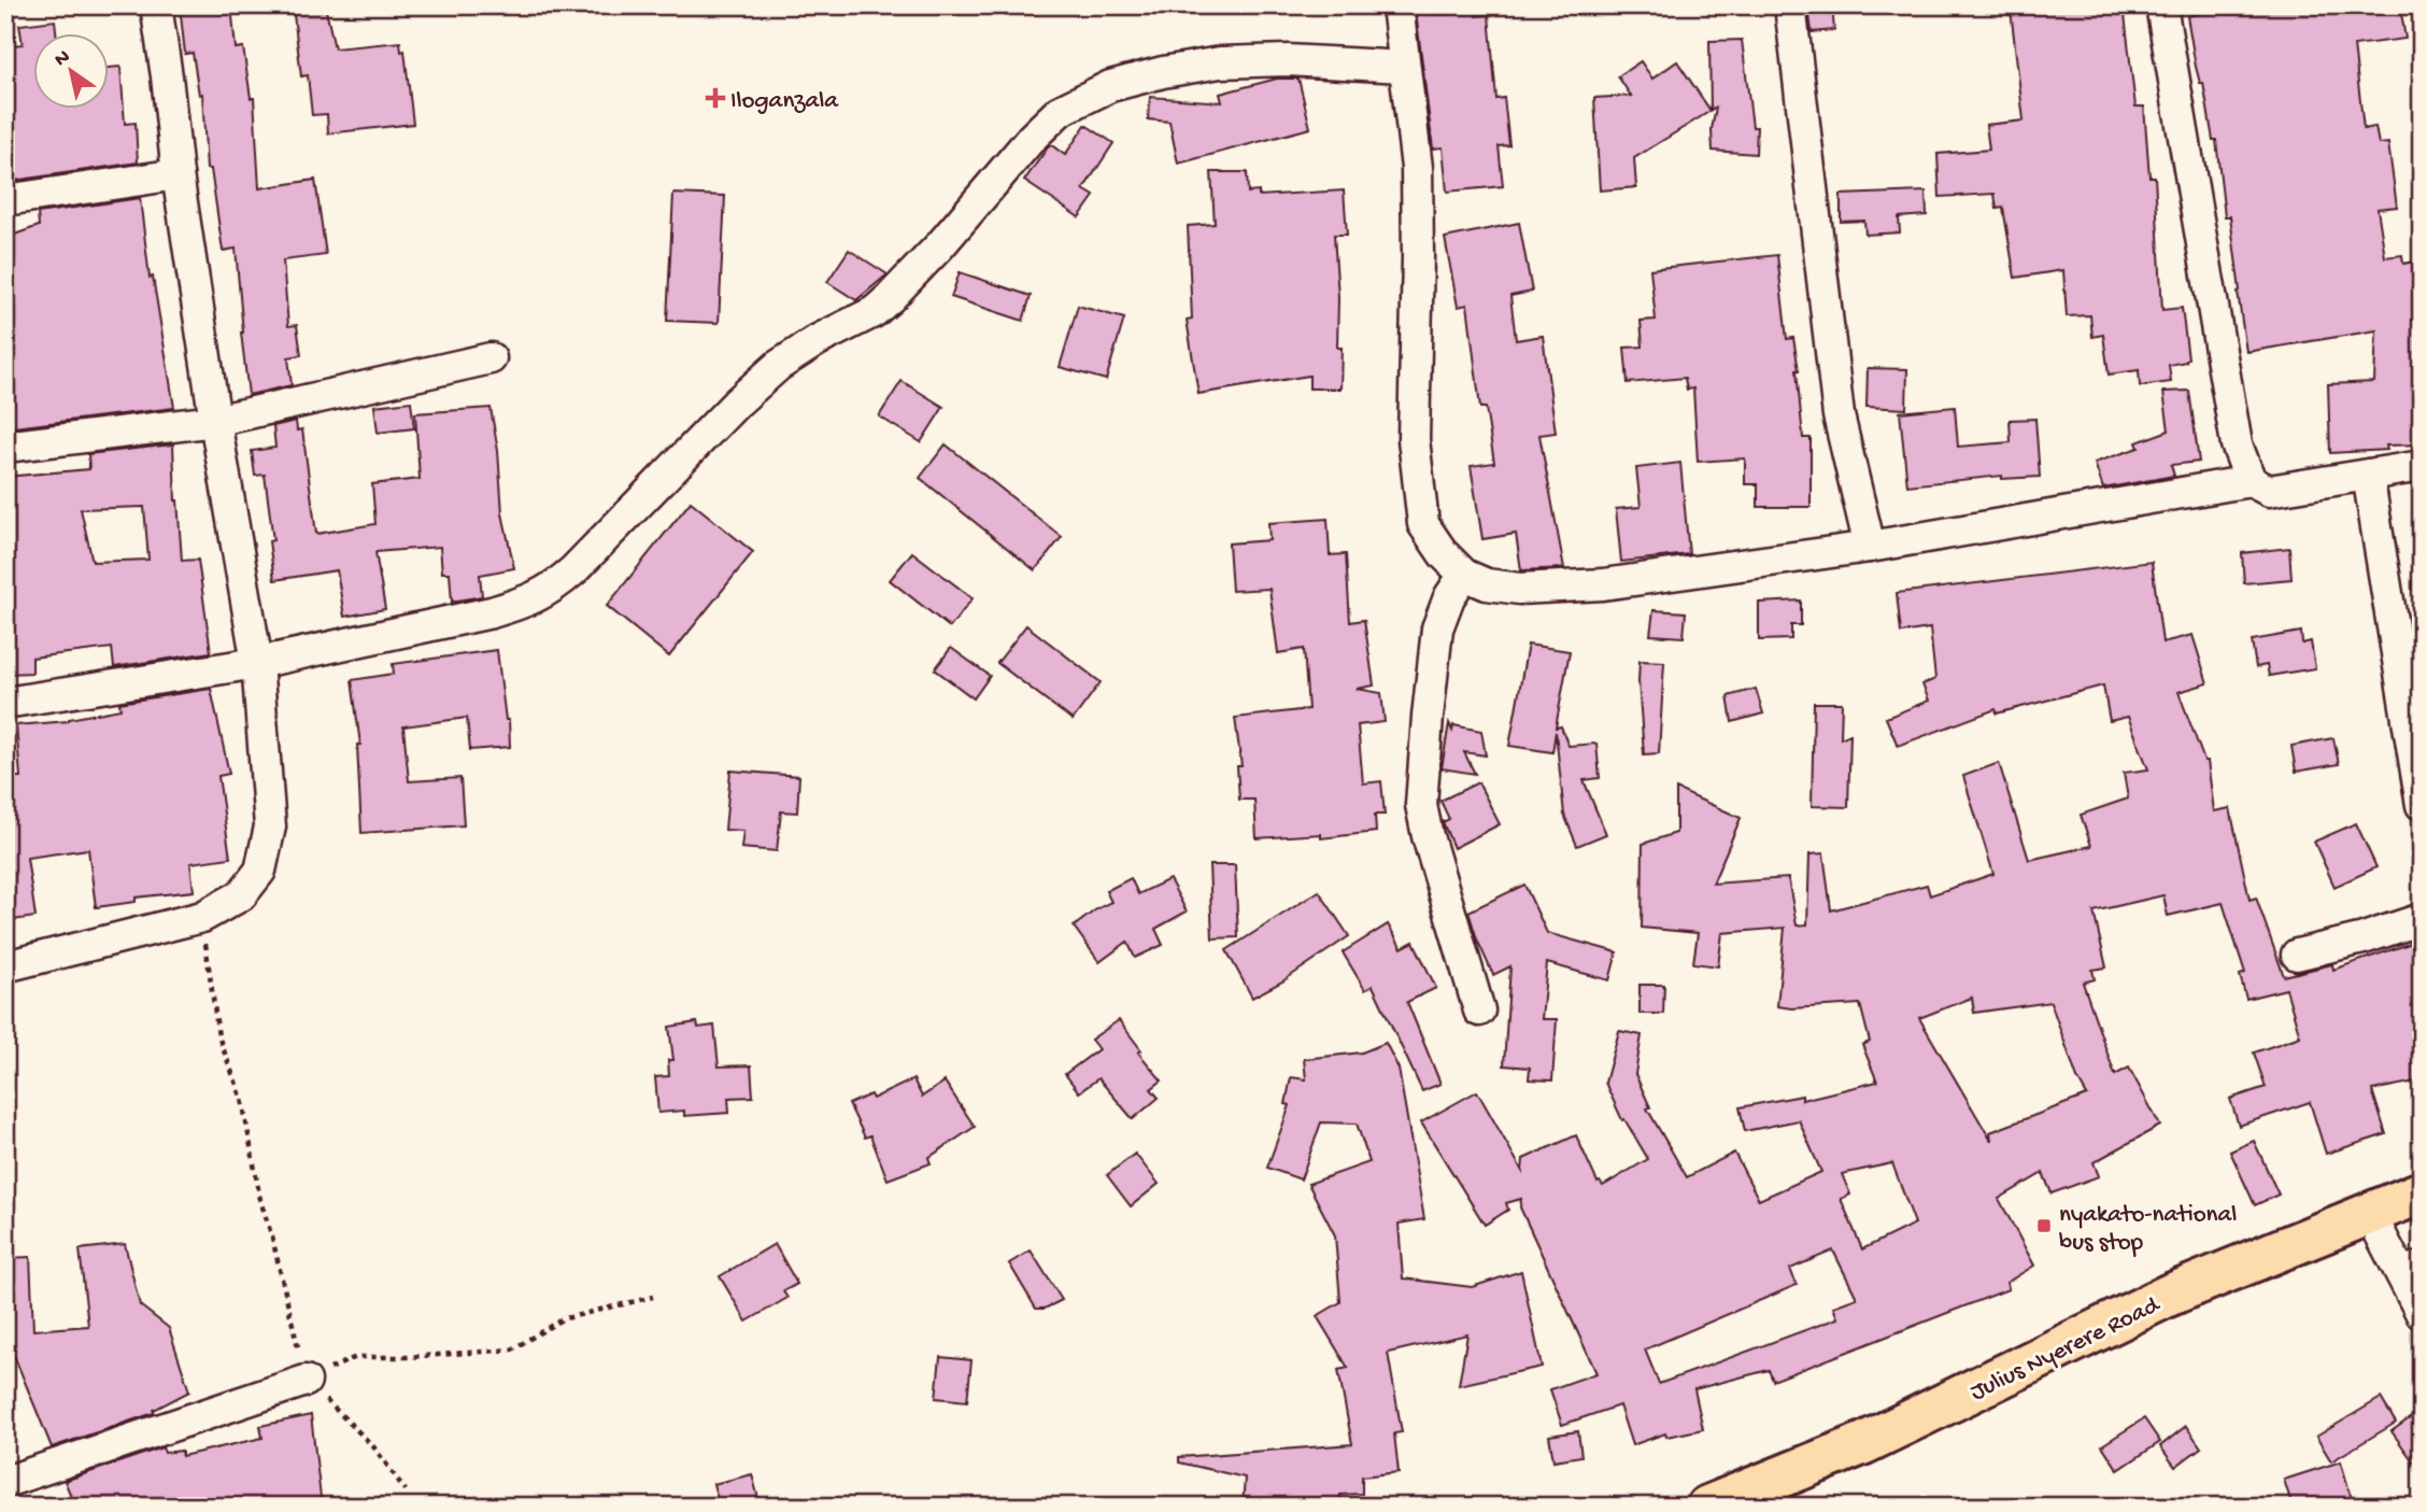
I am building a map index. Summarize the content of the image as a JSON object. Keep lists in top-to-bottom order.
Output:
{
  "streets": {
    "highway": ["Julius Nyerere Road"]
  },
  "places": {
    "health": ["Iloganzala"],
    "transit": ["nyakato-national bus stop"]
  },
  "north": "top left"
}
